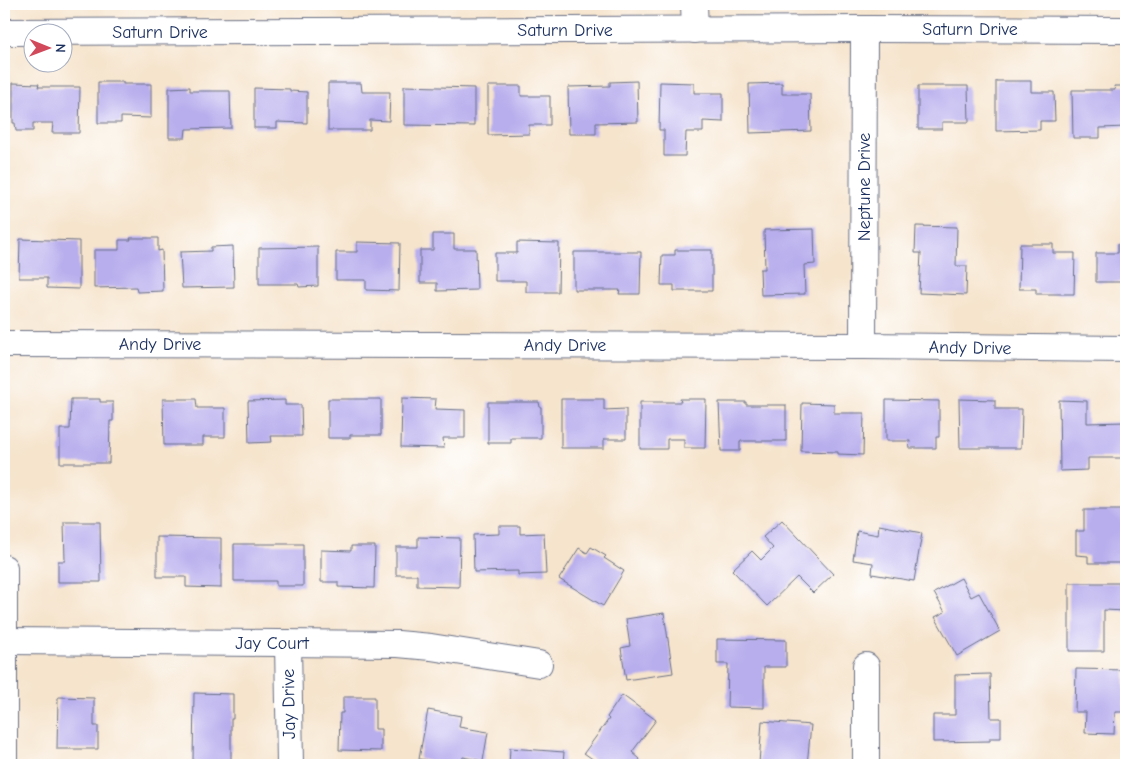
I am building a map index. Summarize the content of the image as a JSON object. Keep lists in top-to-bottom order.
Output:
{
  "streets": {
    "street": [
      "Saturn Drive",
      "Neptune Drive",
      "Andy Drive",
      "Jay Court",
      "Jay Drive"
    ]
  },
  "crossings": [
    ["Saturn Drive", "Neptune Drive"],
    ["Neptune Drive", "Andy Drive"],
    ["Jay Court", "Jay Drive"]
  ],
  "north": "right"
}
